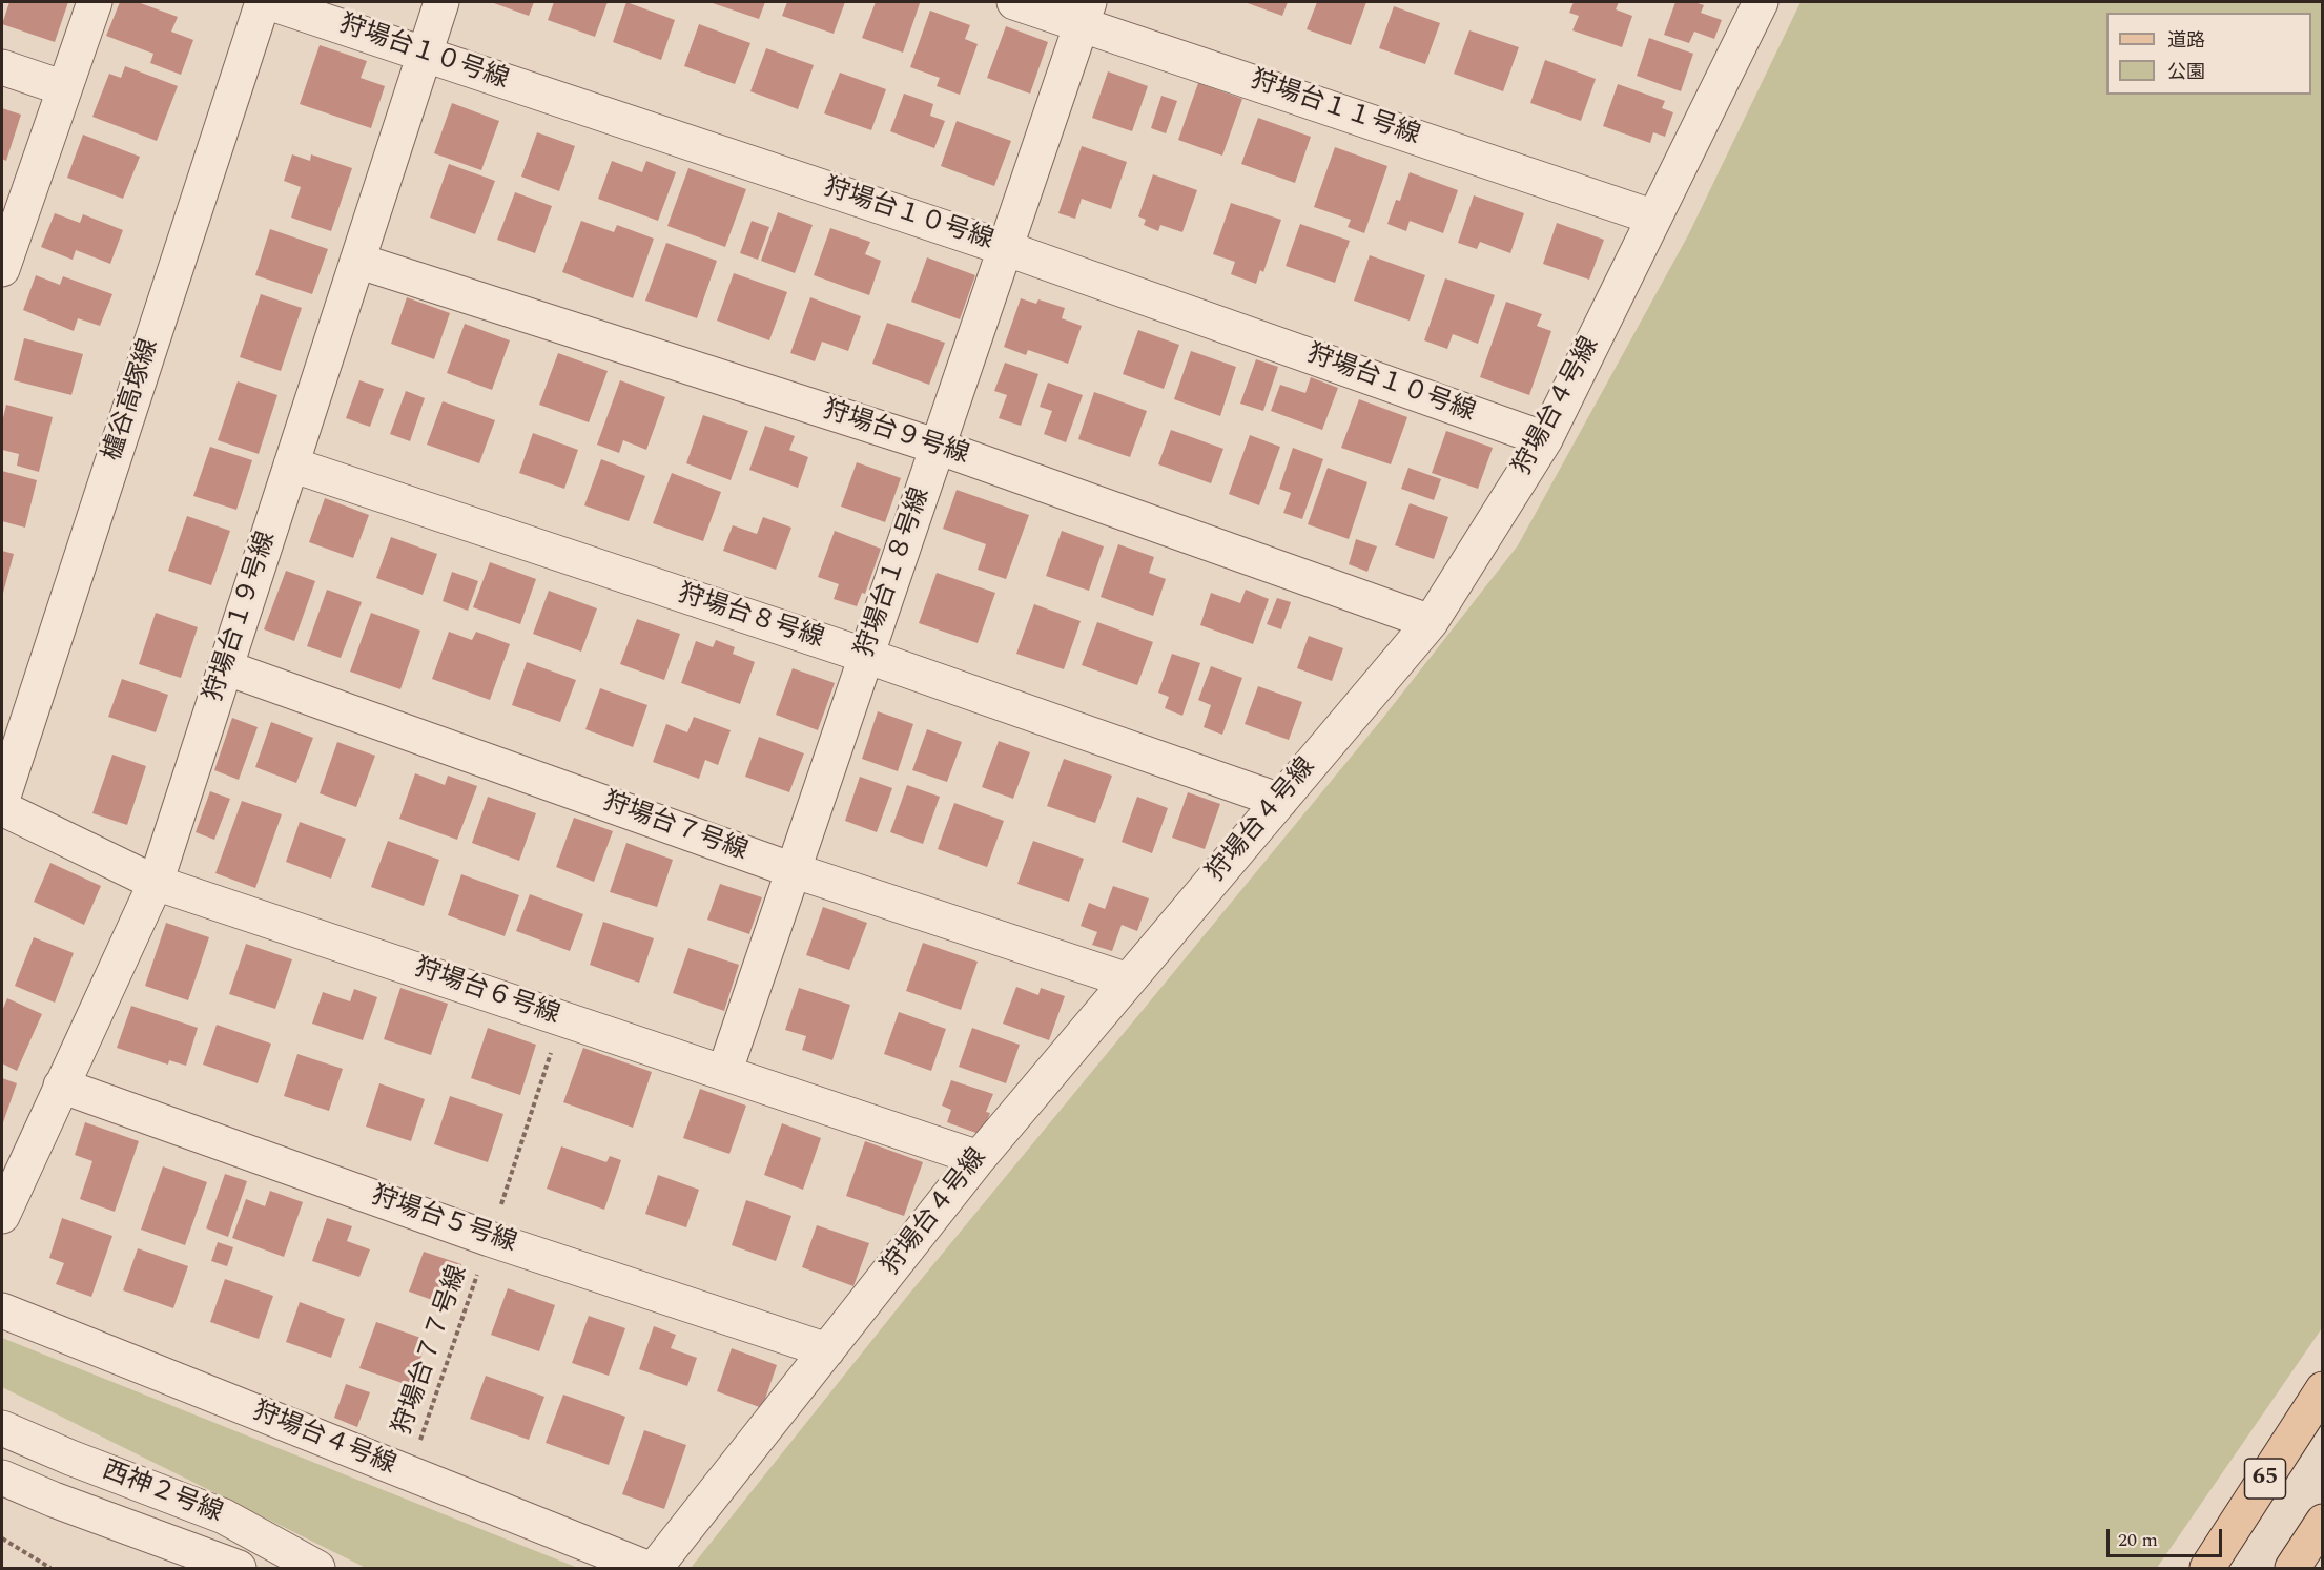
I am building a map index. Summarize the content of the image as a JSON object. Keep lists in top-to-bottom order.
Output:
{
  "streets": {
    "main road": ["65"],
    "street": [
      "狩場台１０号線",
      "狩場台１１号線",
      "櫨谷高塚線",
      "狩場台４号線",
      "狩場台９号線",
      "狩場台１８号線",
      "狩場台１９号線",
      "狩場台８号線",
      "狩場台７号線",
      "狩場台６号線",
      "狩場台５号線",
      "西神２号線"
    ],
    "path": ["狩場台７７号線"]
  },
  "crossings": [
    ["狩場台１０号線", "狩場台４号線"],
    ["狩場台１０号線", "狩場台１８号線"],
    ["狩場台１０号線", "狩場台１９号線"],
    ["狩場台１１号線", "狩場台４号線"],
    ["狩場台１１号線", "狩場台１８号線"],
    ["狩場台４号線", "狩場台９号線"],
    ["狩場台４号線", "狩場台８号線"],
    ["狩場台４号線", "狩場台７号線"],
    ["狩場台４号線", "狩場台６号線"],
    ["狩場台４号線", "狩場台５号線"],
    ["狩場台４号線", "狩場台７７号線"],
    ["狩場台９号線", "狩場台１８号線"],
    ["狩場台９号線", "狩場台１９号線"],
    ["狩場台１８号線", "狩場台８号線"],
    ["狩場台１８号線", "狩場台７号線"],
    ["狩場台１８号線", "狩場台６号線"],
    ["狩場台１９号線", "狩場台８号線"],
    ["狩場台１９号線", "狩場台７号線"],
    ["狩場台１９号線", "狩場台６号線"],
    ["狩場台１９号線", "狩場台５号線"],
    ["狩場台６号線", "狩場台７７号線"],
    ["狩場台５号線", "狩場台７７号線"]
  ],
  "legend": ["道路", "公園"],
  "scale_bar": "20 m"
}
